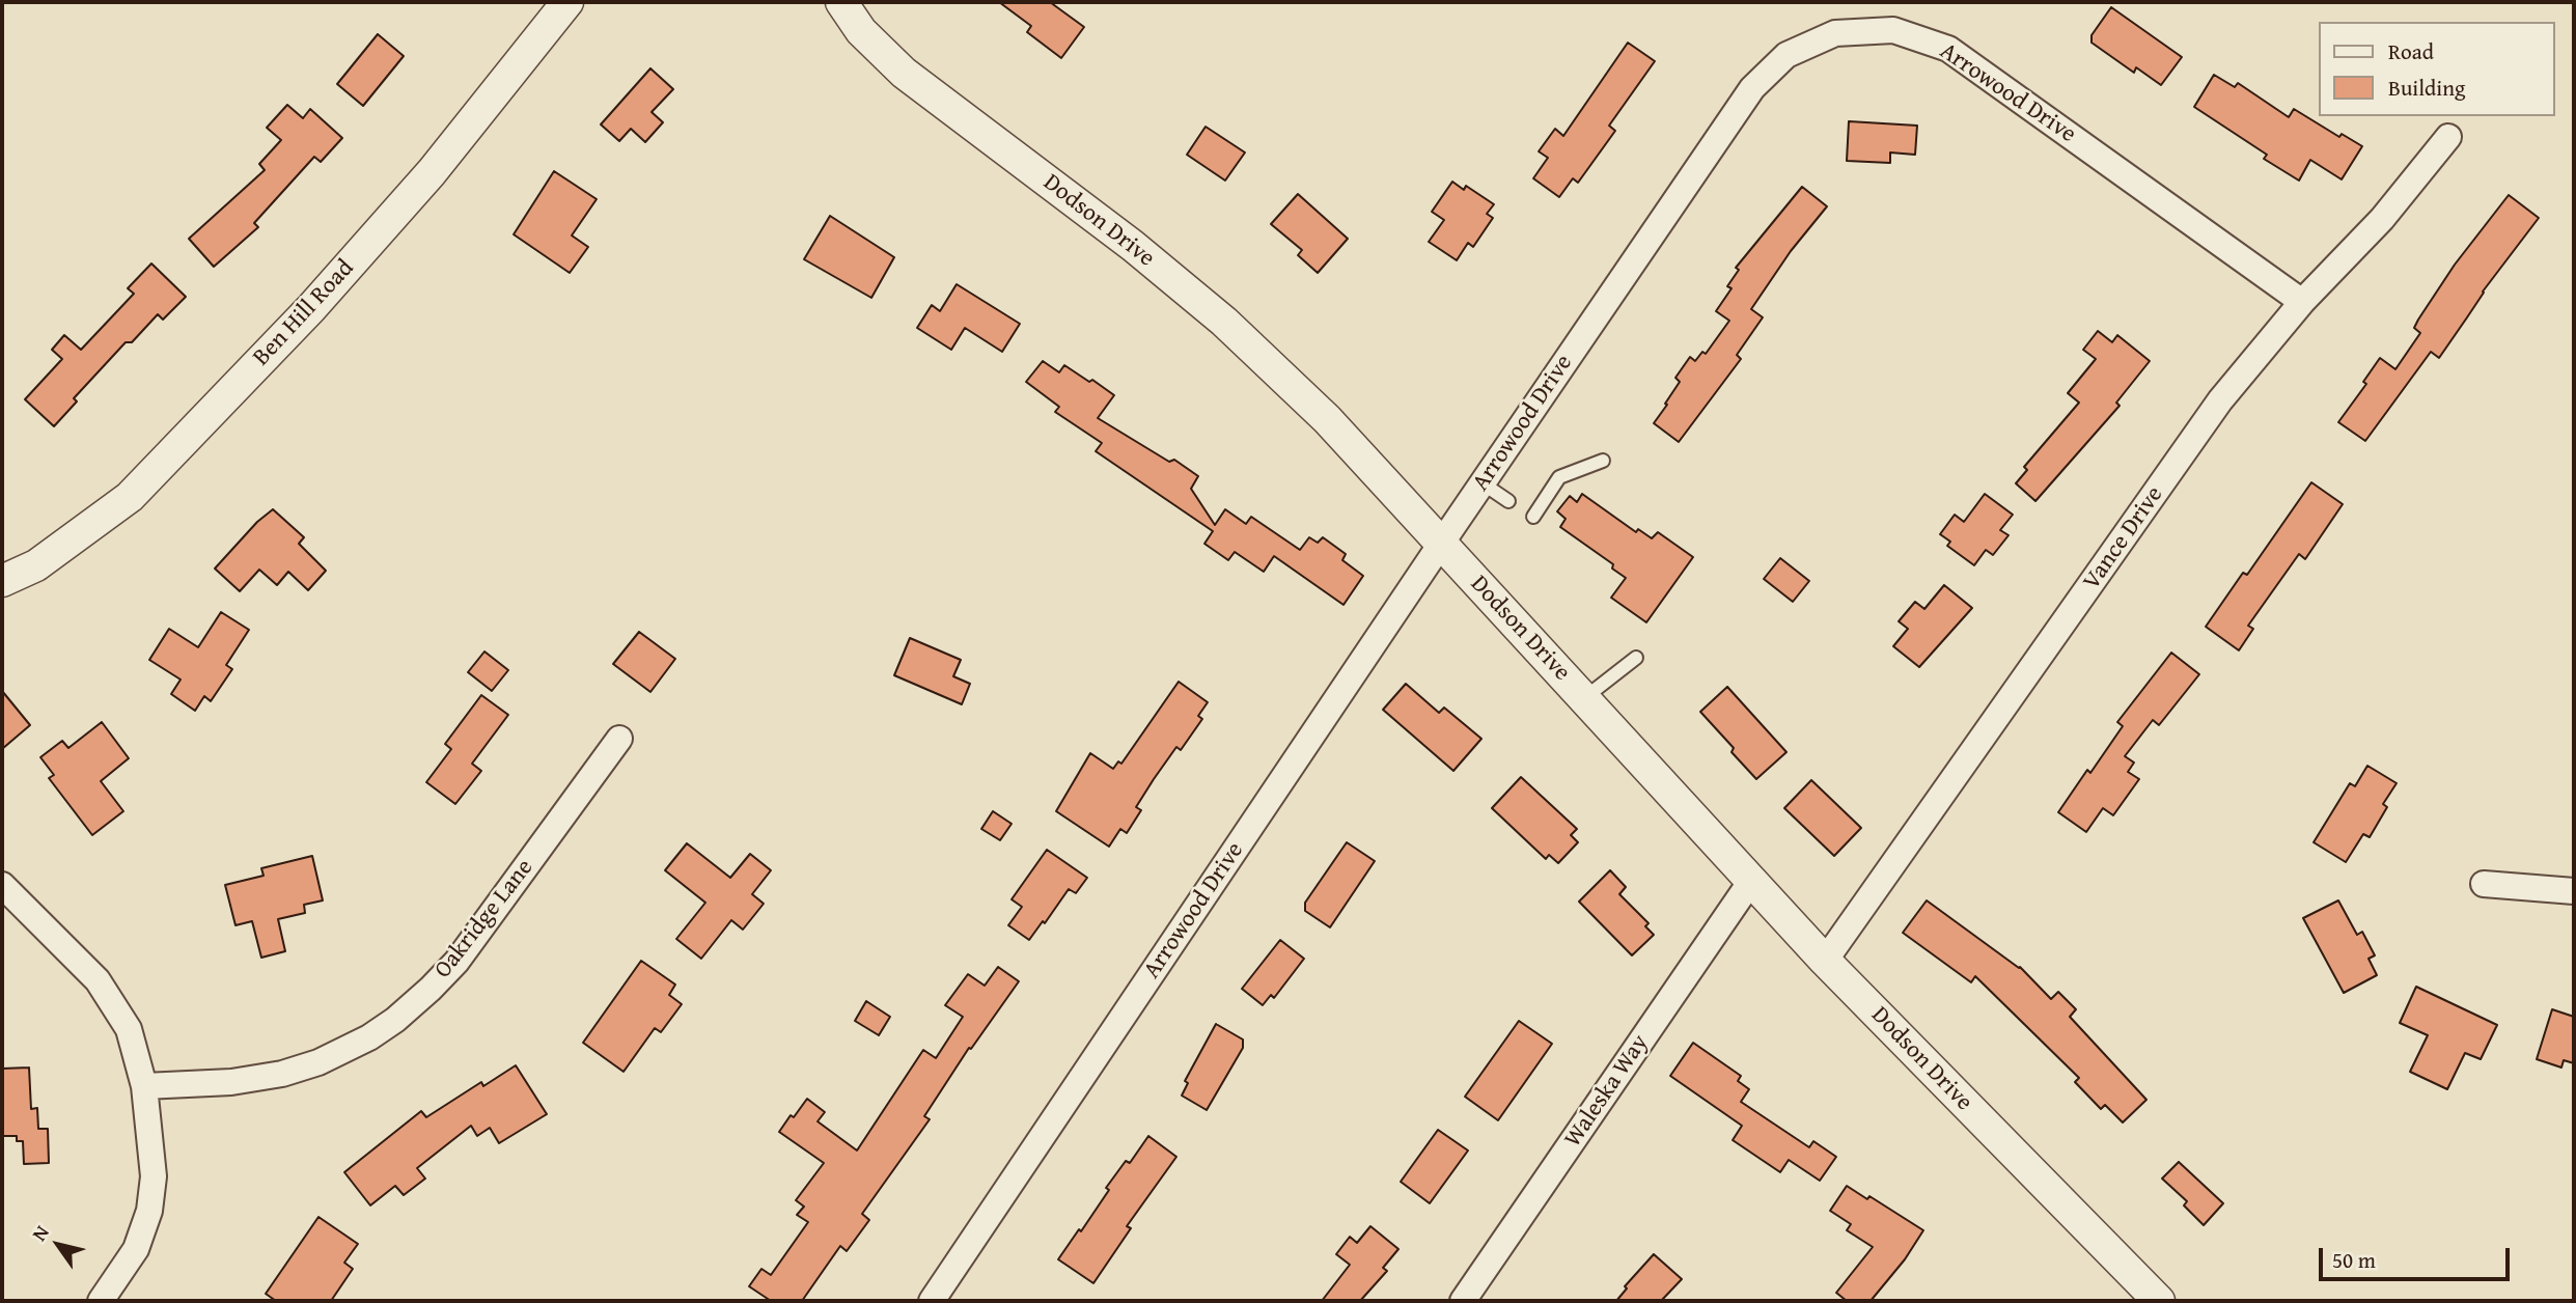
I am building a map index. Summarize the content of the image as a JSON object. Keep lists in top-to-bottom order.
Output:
{
  "streets": {
    "street": [
      "Arrowood Drive",
      "Dodson Drive",
      "Ben Hill Road",
      "Vance Drive",
      "Oakridge Lane",
      "Waleska Way"
    ]
  },
  "crossings": [
    ["Arrowood Drive", "Dodson Drive"],
    ["Arrowood Drive", "Vance Drive"],
    ["Dodson Drive", "Vance Drive"],
    ["Dodson Drive", "Waleska Way"]
  ],
  "legend": ["Road", "Building"],
  "scale_bar": "50 m",
  "north": "top left"
}
